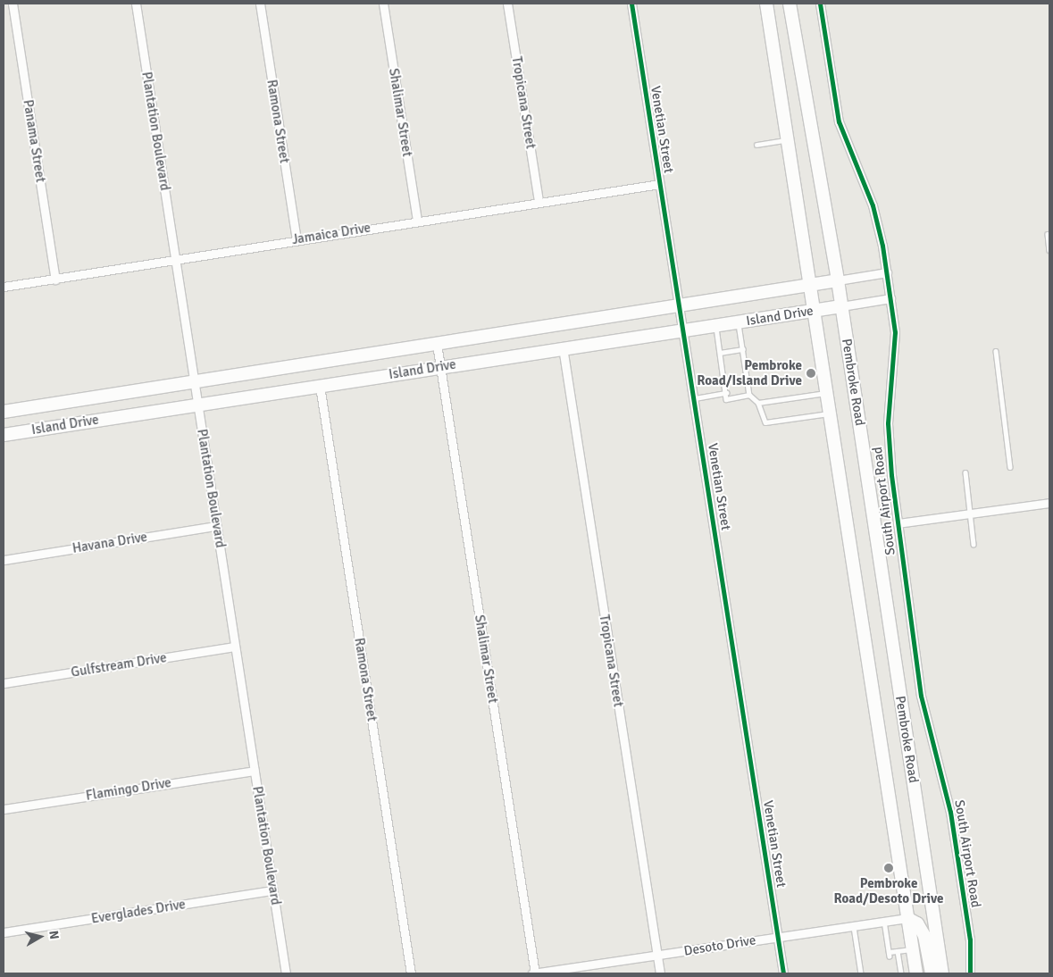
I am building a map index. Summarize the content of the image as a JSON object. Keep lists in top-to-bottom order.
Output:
{
  "streets": {
    "main road": ["Island Drive", "Pembroke Road"],
    "street": [
      "Tropicana Street",
      "Shalimar Street",
      "Ramona Street",
      "Venetian Street",
      "Plantation Boulevard",
      "Panama Street",
      "Jamaica Drive",
      "South Airport Road",
      "Havana Drive",
      "Gulfstream Drive",
      "Flamingo Drive",
      "Everglades Drive",
      "Desoto Drive"
    ]
  },
  "crossings": [
    ["Tropicana Street", "Jamaica Drive"],
    ["Tropicana Street", "Island Drive"],
    ["Tropicana Street", "Desoto Drive"],
    ["Shalimar Street", "Jamaica Drive"],
    ["Shalimar Street", "Island Drive"],
    ["Shalimar Street", "Desoto Drive"],
    ["Ramona Street", "Jamaica Drive"],
    ["Ramona Street", "Island Drive"],
    ["Venetian Street", "Jamaica Drive"],
    ["Venetian Street", "Island Drive"],
    ["Venetian Street", "Desoto Drive"],
    ["Plantation Boulevard", "Jamaica Drive"],
    ["Plantation Boulevard", "Island Drive"],
    ["Plantation Boulevard", "Havana Drive"],
    ["Plantation Boulevard", "Gulfstream Drive"],
    ["Plantation Boulevard", "Flamingo Drive"],
    ["Plantation Boulevard", "Everglades Drive"],
    ["Panama Street", "Jamaica Drive"],
    ["Island Drive", "Pembroke Road"],
    ["Pembroke Road", "Desoto Drive"]
  ],
  "places": ["Pembroke Road/Island Drive", "Pembroke Road/Desoto Drive"],
  "north": "right"
}
